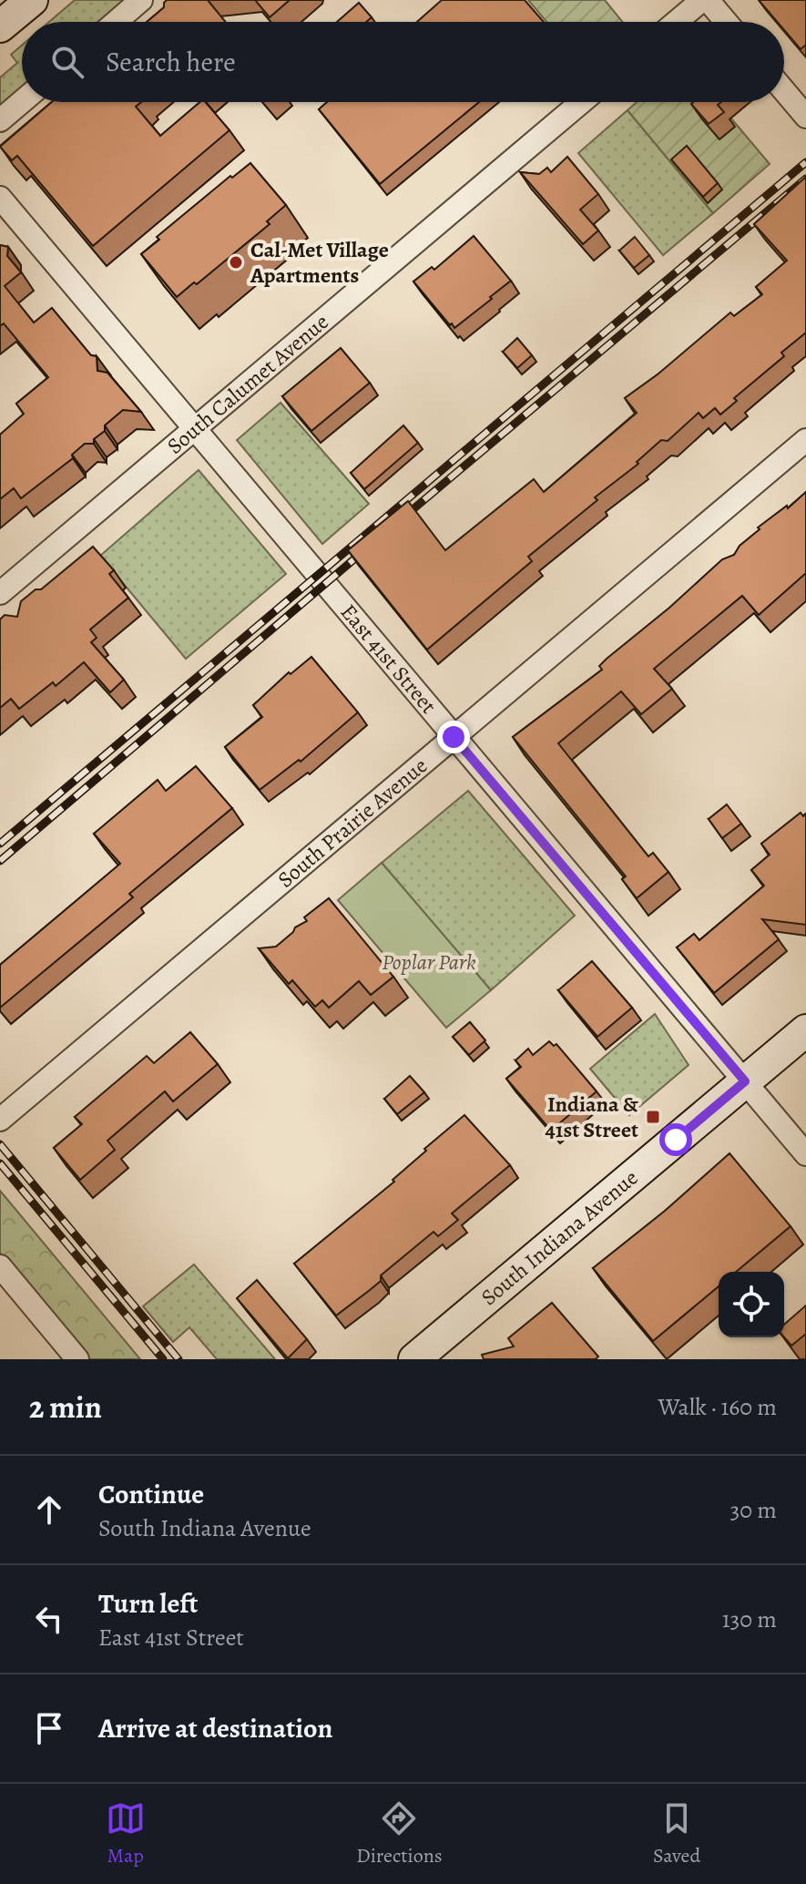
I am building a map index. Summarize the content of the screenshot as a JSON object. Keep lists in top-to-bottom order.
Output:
{
  "streets": {
    "street": [
      "South Calumet Avenue",
      "East 41st Street",
      "South Prairie Avenue",
      "South Indiana Avenue"
    ]
  },
  "crossings": [
    ["South Calumet Avenue", "East 41st Street"],
    ["East 41st Street", "South Prairie Avenue"],
    ["East 41st Street", "South Indiana Avenue"]
  ],
  "parks": ["Poplar Park"],
  "places": {
    "other": ["Cal-Met Village Apartments"],
    "transit": ["Indiana & 41st Street"]
  },
  "page": {
    "search": "Search here",
    "heading": ["2 min", "Walk · 160 m"],
    "list": [
      ["Continue", "South Indiana Avenue", "30 m"],
      ["Turn left", "East 41st Street", "130 m"],
      "Arrive at destination"
    ],
    "nav": ["Map", "Directions", "Saved"]
  }
}
